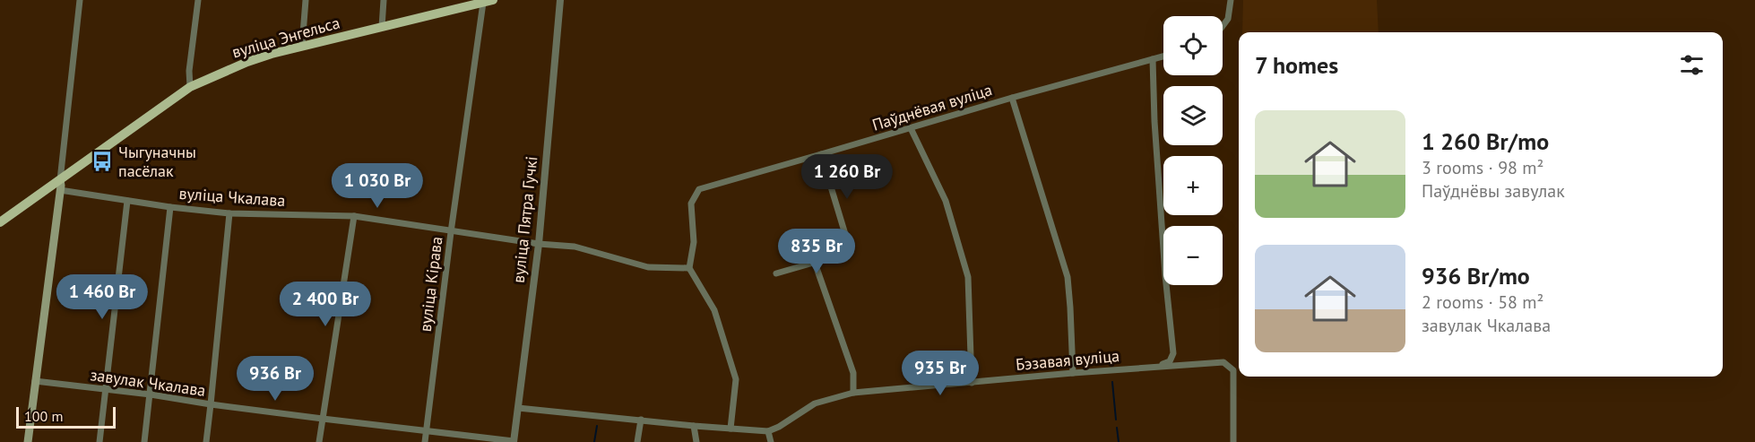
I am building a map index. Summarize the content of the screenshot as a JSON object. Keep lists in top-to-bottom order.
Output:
{
  "streets": {
    "main road": ["вуліца Энгельса"],
    "street": [
      "Паўднёвая вуліца",
      "вуліца Чкалава",
      "вуліца Пятра Гучкі",
      "вуліца Кірава",
      "Бэзавая вуліца",
      "завулак Чкалава"
    ]
  },
  "crossings": [
    ["вуліца Энгельса", "вуліца Чкалава"],
    ["вуліца Энгельса", "вуліца Кірава"],
    ["Паўднёвая вуліца", "вуліца Чкалава"],
    ["вуліца Чкалава", "вуліца Пятра Гучкі"],
    ["вуліца Чкалава", "вуліца Кірава"],
    ["вуліца Пятра Гучкі", "завулак Чкалава"],
    ["вуліца Кірава", "завулак Чкалава"]
  ],
  "places": {
    "bus stop": ["Чыгуначны пасёлак"]
  },
  "scale_bar": "100 m",
  "page": {
    "map_buttons": ["+", "−"],
    "heading": "7 homes",
    "list": [
      {
        "name": "1 260 Br/mo",
        "note": "3 rooms · 98 m² · Паўднёвы завулак"
      },
      {
        "name": "936 Br/mo",
        "note": "2 rooms · 58 m² · завулак Чкалава"
      }
    ],
    "price": [
      "1 260 Br",
      "1 030 Br",
      "835 Br",
      "1 460 Br",
      "2 400 Br",
      "935 Br",
      "936 Br"
    ],
    "scale": "100 m"
  }
}
